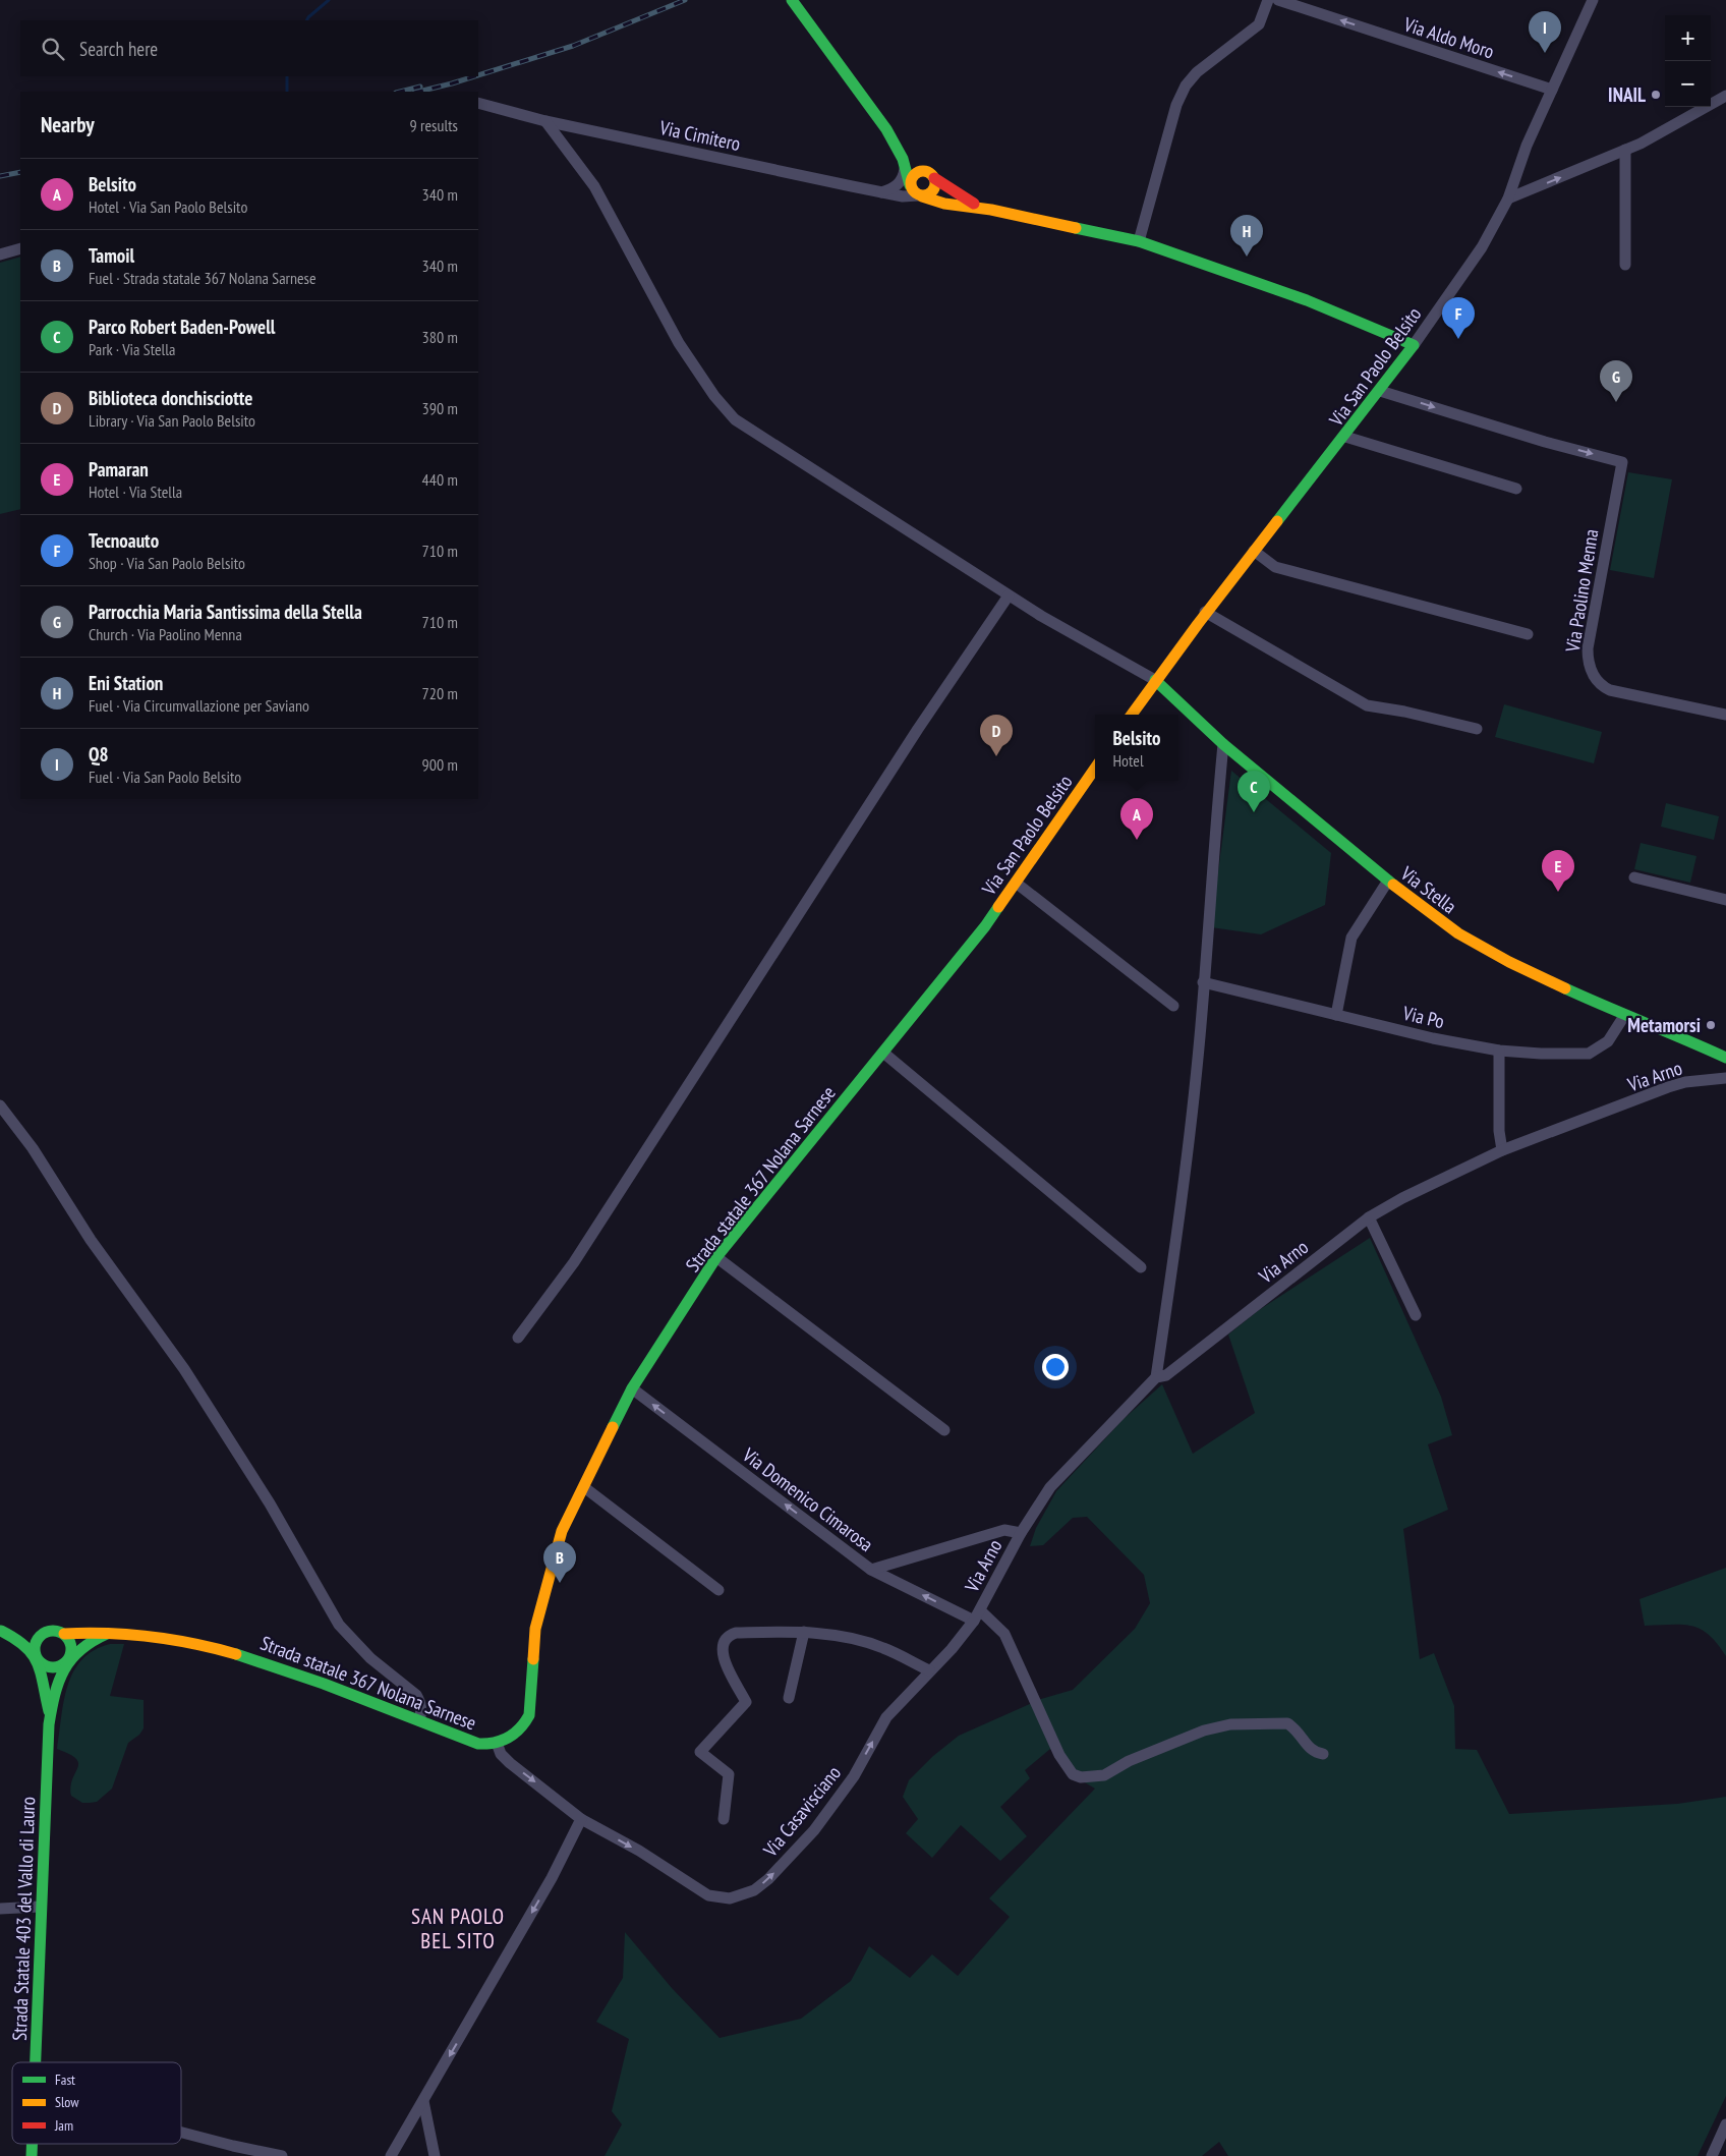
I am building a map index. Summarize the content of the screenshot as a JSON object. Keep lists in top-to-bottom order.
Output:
{
  "streets": {
    "main road": [
      "Via San Paolo Belsito",
      "Via Stella",
      "Strada statale 367 Nolana Sarnese",
      "Strada Statale 403 del Vallo di Lauro"
    ],
    "street": [
      "Via Aldo Moro",
      "Via Cimitero",
      "Via Paolino Menna",
      "Via Po",
      "Via Arno",
      "Via Domenico Cimarosa",
      "Via Casavisciano"
    ]
  },
  "crossings": [
    ["Via Aldo Moro", "Via San Paolo Belsito"],
    ["Via San Paolo Belsito", "Via Paolino Menna"],
    ["Via San Paolo Belsito", "Via Stella"],
    ["Via San Paolo Belsito", "Strada statale 367 Nolana Sarnese"],
    ["Via Stella", "Via Po"],
    ["Via Arno", "Via Domenico Cimarosa"],
    ["Via Arno", "Via Casavisciano"],
    ["Strada statale 367 Nolana Sarnese", "Via Domenico Cimarosa"],
    ["Strada statale 367 Nolana Sarnese", "Via Casavisciano"],
    ["Strada statale 367 Nolana Sarnese", "Strada Statale 403 del Vallo di Lauro"],
    ["Via Domenico Cimarosa", "Via Casavisciano"]
  ],
  "one_way": ["Via Aldo Moro", "Via Domenico Cimarosa"],
  "districts": ["SAN PAOLO BEL SITO"],
  "places": ["INAIL", "Metamorsi"],
  "legend": ["Fast", "Slow", "Jam"],
  "page": {
    "pins": [
      "I",
      "H",
      "F",
      "G",
      "D",
      "C",
      "A",
      "E",
      "B"
    ],
    "map_buttons": ["+", "−"],
    "search": "Search here",
    "heading": ["Nearby", "9 results"],
    "list": [
      {
        "mark": "A",
        "name": "Belsito",
        "note": "Hotel · Via San Paolo Belsito",
        "value": "340 m"
      },
      {
        "mark": "B",
        "name": "Tamoil",
        "note": "Fuel · Strada statale 367 Nolana Sarnese",
        "value": "340 m"
      },
      {
        "mark": "C",
        "name": "Parco Robert Baden-Powell",
        "note": "Park · Via Stella",
        "value": "380 m"
      },
      {
        "mark": "D",
        "name": "Biblioteca donchisciotte",
        "note": "Library · Via San Paolo Belsito",
        "value": "390 m"
      },
      {
        "mark": "E",
        "name": "Pamaran",
        "note": "Hotel · Via Stella",
        "value": "440 m"
      },
      {
        "mark": "F",
        "name": "Tecnoauto",
        "note": "Shop · Via San Paolo Belsito",
        "value": "710 m"
      },
      {
        "mark": "G",
        "name": "Parrocchia Maria Santissima della Stella",
        "note": "Church · Via Paolino Menna",
        "value": "710 m"
      },
      {
        "mark": "H",
        "name": "Eni Station",
        "note": "Fuel · Via Circumvallazione per Saviano",
        "value": "720 m"
      },
      {
        "mark": "I",
        "name": "Q8",
        "note": "Fuel · Via San Paolo Belsito",
        "value": "900 m"
      }
    ],
    "popup": ["Belsito", "Hotel"]
  }
}
